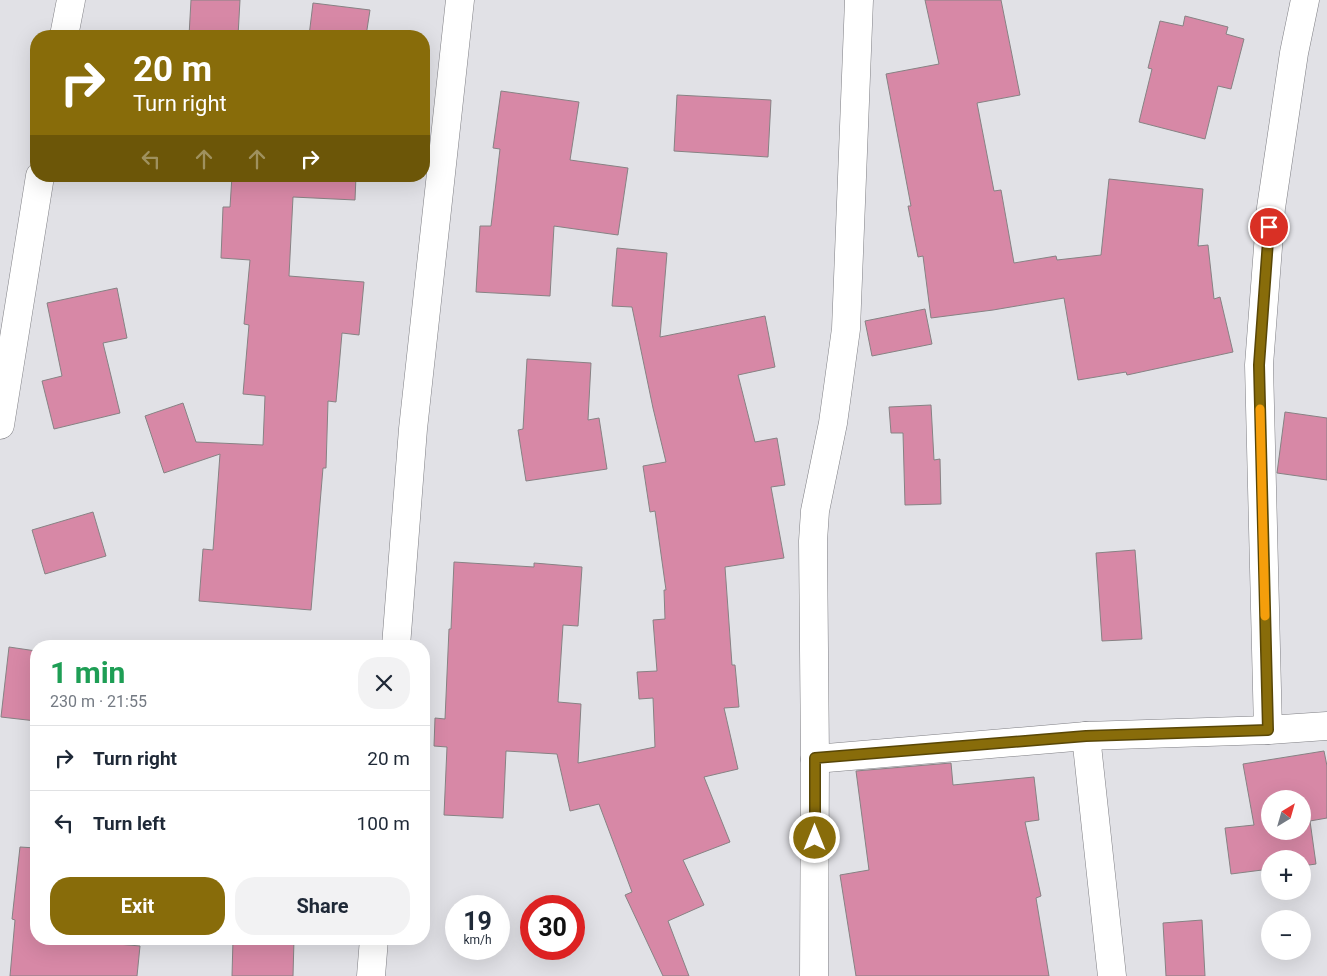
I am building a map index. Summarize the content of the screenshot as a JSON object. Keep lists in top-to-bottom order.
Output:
{
  "north": "top right",
  "page": {
    "turn": ["20 m", "Turn right"],
    "heading": ["1 min", "230 m · 21:55"],
    "list": [
      {
        "name": "Turn right",
        "value": "20 m"
      },
      {
        "name": "Turn left",
        "value": "100 m"
      }
    ],
    "map_buttons": ["+", "−"],
    "buttons": ["Exit", "Share"],
    "speed": "19 km/h",
    "limit": "30"
  }
}
